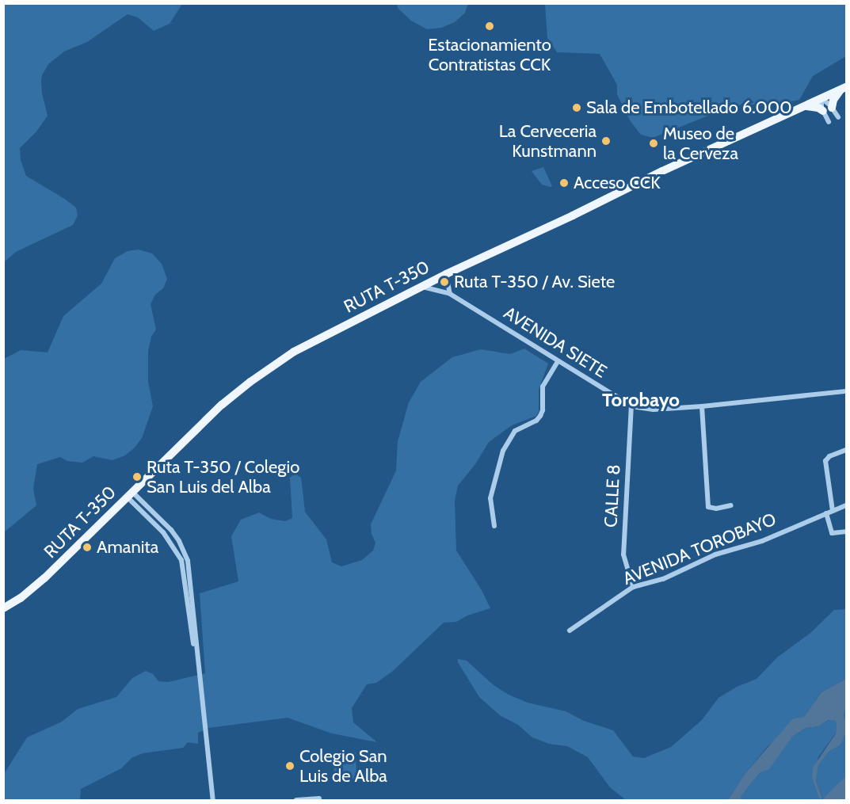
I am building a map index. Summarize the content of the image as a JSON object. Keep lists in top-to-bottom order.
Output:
{
  "streets": {
    "main road": ["RUTA T-350"],
    "street": ["AVENIDA SIETE", "CALLE 8", "AVENIDA TOROBAYO"]
  },
  "crossings": [
    ["RUTA T-350", "AVENIDA SIETE"],
    ["AVENIDA SIETE", "CALLE 8"],
    ["CALLE 8", "AVENIDA TOROBAYO"]
  ],
  "districts": ["Torobayo"],
  "places": [
    "Estacionamiento Contratistas CCK",
    "Sala de Embotellado 6.000",
    "La Cerveceria Kunstmann",
    "Museo de la Cerveza",
    "Acceso CCK",
    "Ruta T-350 / Av. Siete",
    "Ruta T-350 / Colegio San Luis del Alba",
    "Amanita",
    "Colegio San Luis de Alba"
  ]
}
